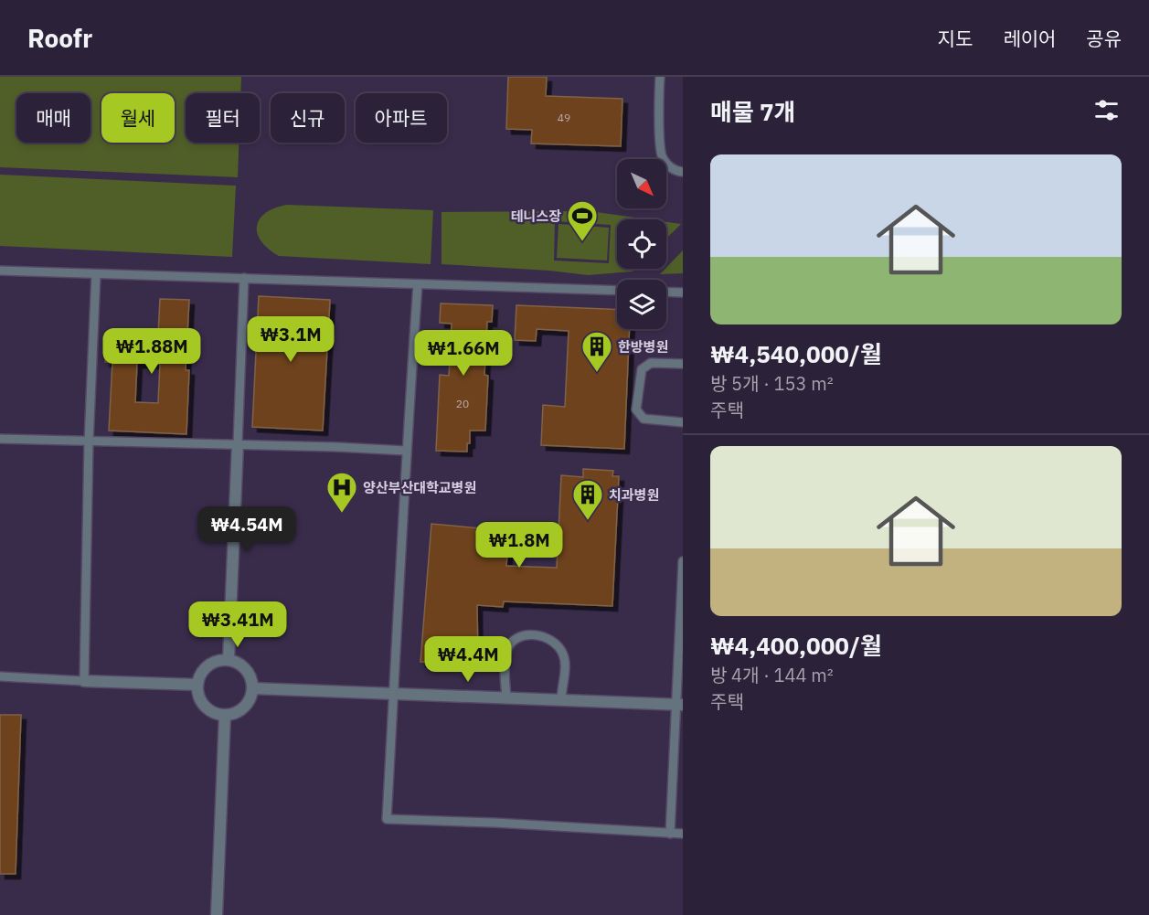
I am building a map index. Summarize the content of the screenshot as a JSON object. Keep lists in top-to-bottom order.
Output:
{
  "places": {
    "sports": ["테니스장"],
    "building": ["한방병원", "치과병원"],
    "hospital": ["양산부산대학교병원"]
  },
  "house_numbers": ["49", "20"],
  "north": "bottom right",
  "page": {
    "header": "Roofr",
    "nav": ["지도", "레이어", "공유"],
    "heading": "매물 7개",
    "chip": [
      "매매",
      "월세",
      "필터",
      "신규",
      "아파트"
    ],
    "list": [
      {
        "name": "₩4,540,000/월",
        "note": "방 5개 · 153 m² · 주택"
      },
      {
        "name": "₩4,400,000/월",
        "note": "방 4개 · 144 m² · 주택"
      }
    ],
    "price": [
      "₩3.1M",
      "₩1.88M",
      "₩1.66M",
      "₩4.54M",
      "₩1.8M",
      "₩3.41M",
      "₩4.4M"
    ]
  }
}
